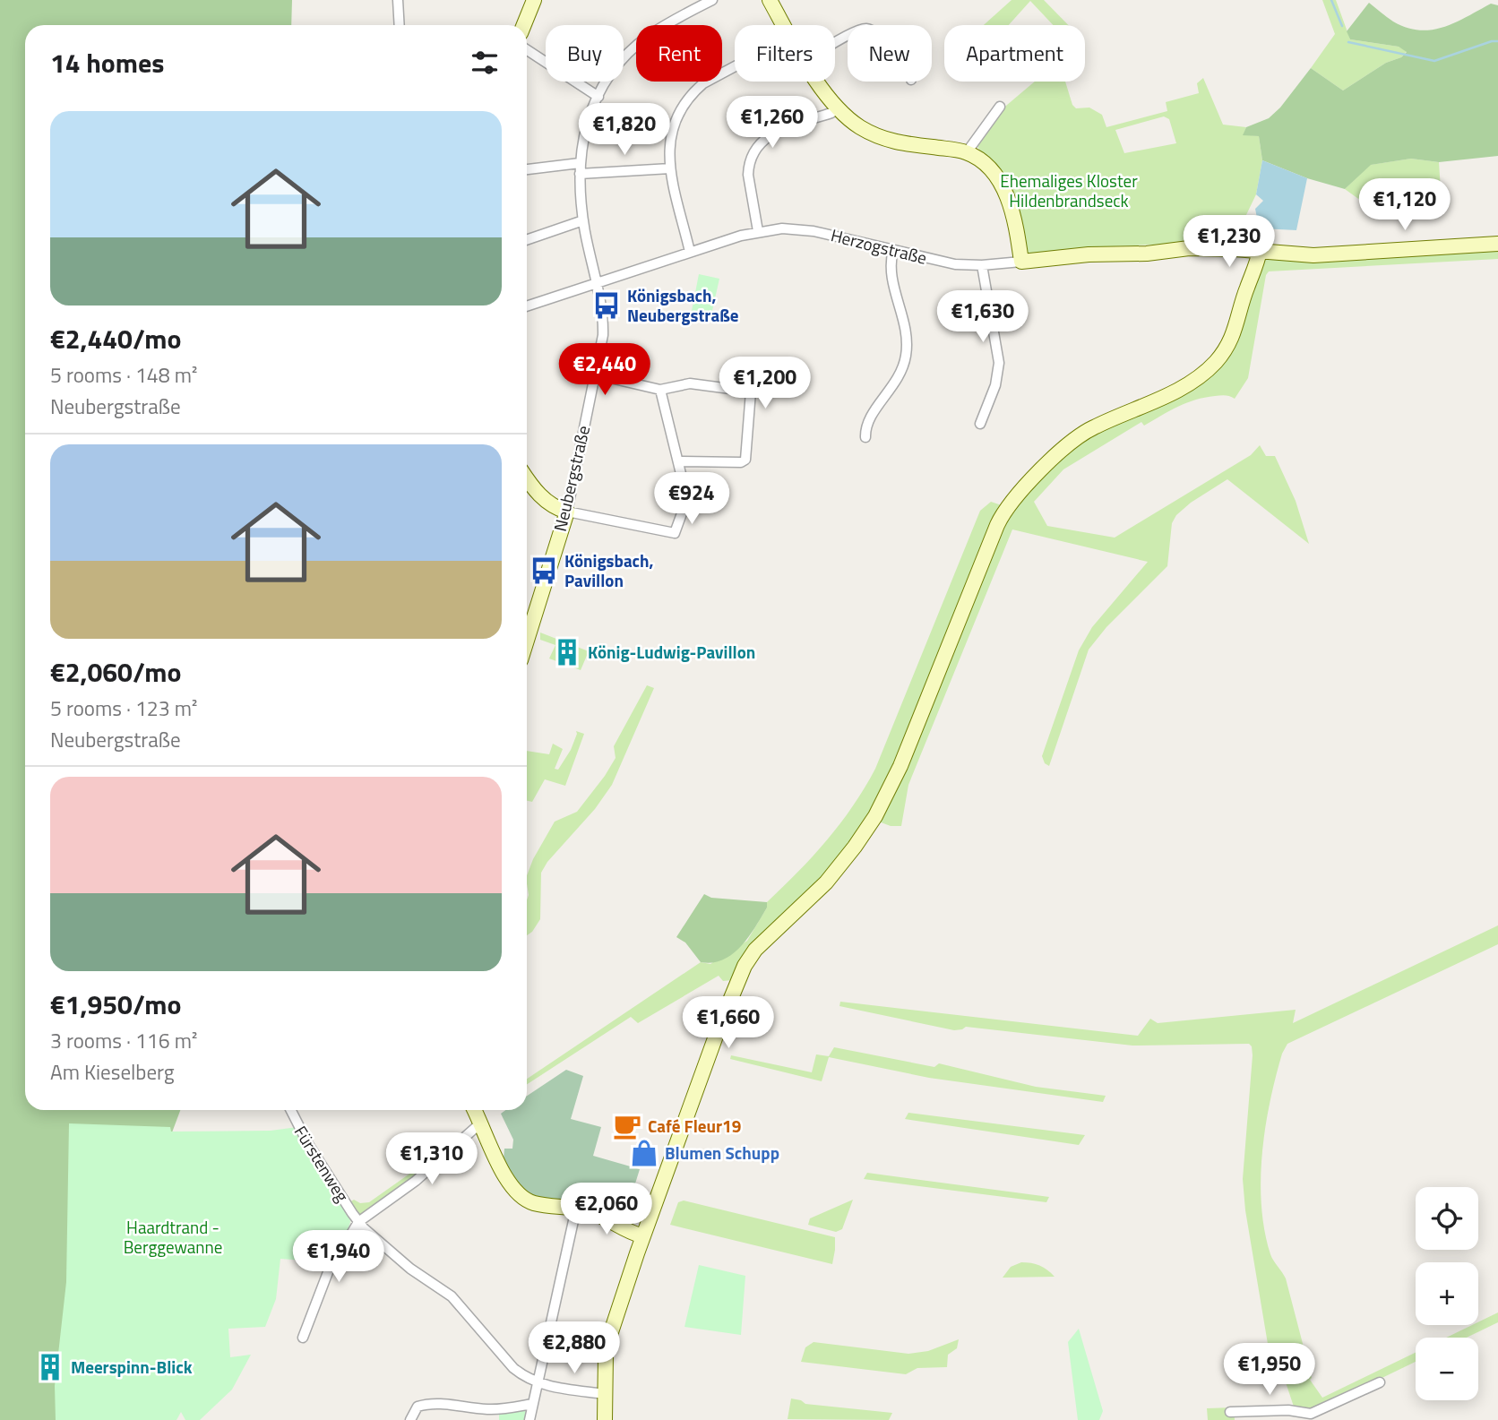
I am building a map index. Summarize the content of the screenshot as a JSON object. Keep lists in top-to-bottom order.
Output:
{
  "streets": {
    "street": ["Herzogstraße", "Neubergstraße", "Fürstenweg"]
  },
  "crossings": [
    ["Herzogstraße", "Neubergstraße"]
  ],
  "parks": ["Ehemaliges Kloster Hildenbrandseck", "Haardtrand - Berggewanne"],
  "places": {
    "bus stop": ["Königsbach, Neubergstraße", "Königsbach, Pavillon"],
    "building": ["König-Ludwig-Pavillon", "Meerspinn-Blick"],
    "cafe": ["Café Fleur19"],
    "shop": ["Blumen Schupp"]
  },
  "page": {
    "chip": [
      "Buy",
      "Rent",
      "Filters",
      "New",
      "Apartment"
    ],
    "heading": "14 homes",
    "price": [
      "€1,260",
      "€1,820",
      "€1,120",
      "€1,230",
      "€1,630",
      "€2,440",
      "€1,200",
      "€924",
      "€1,660",
      "€1,310",
      "€2,060",
      "€1,940",
      "€2,880",
      "€1,950"
    ],
    "list": [
      {
        "name": "€2,440/mo",
        "note": "5 rooms · 148 m² · Neubergstraße"
      },
      {
        "name": "€2,060/mo",
        "note": "5 rooms · 123 m² · Neubergstraße"
      },
      {
        "name": "€1,950/mo",
        "note": "3 rooms · 116 m² · Am Kieselberg"
      }
    ],
    "map_buttons": ["+", "−"]
  }
}
